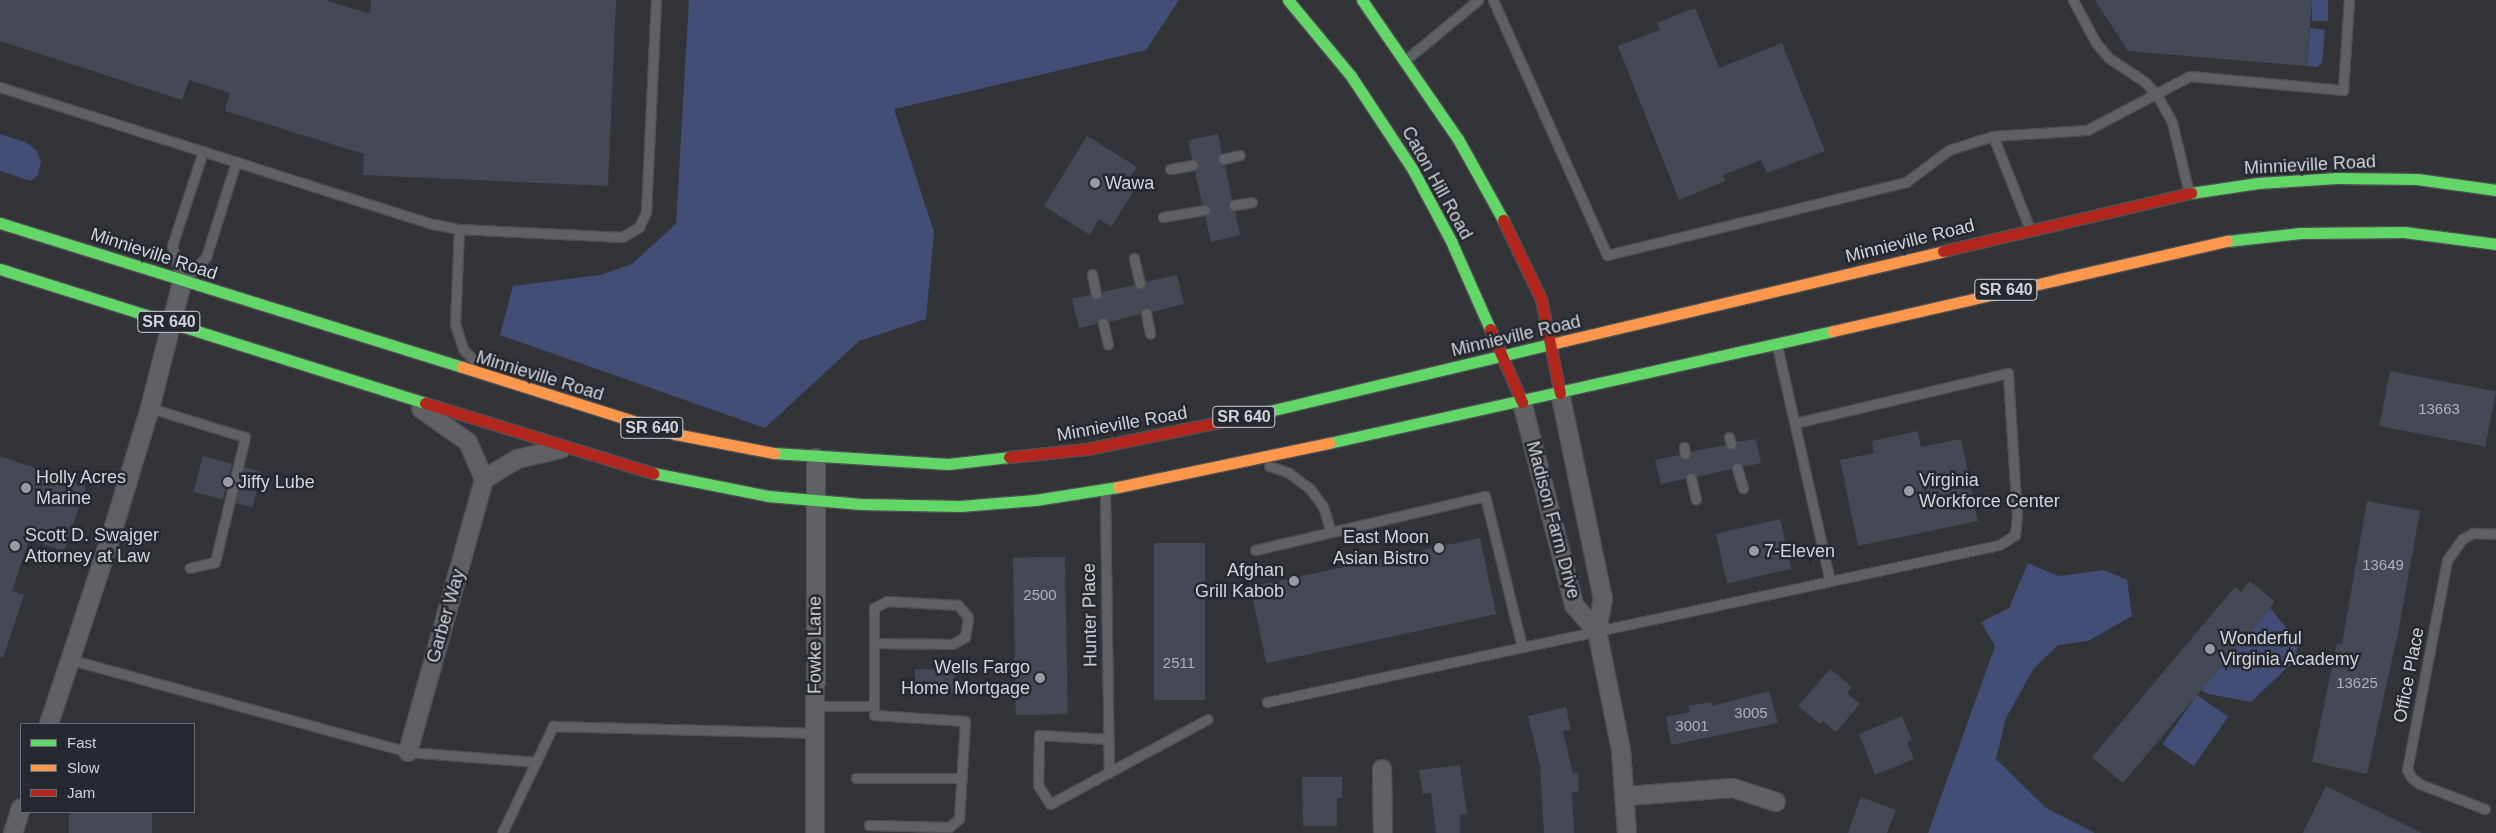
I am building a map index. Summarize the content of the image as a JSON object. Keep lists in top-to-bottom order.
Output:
{
  "streets": {
    "main road": ["Minnieville Road", "Caton Hill Road", "SR 640"],
    "street": ["Madison Farm Drive", "Garber Way", "Fowke Lane"],
    "lane": ["Hunter Place", "Office Place"]
  },
  "crossings": [
    ["Minnieville Road", "Caton Hill Road"],
    ["Minnieville Road", "Fowke Lane"],
    ["Caton Hill Road", "SR 640"],
    ["Caton Hill Road", "Madison Farm Drive"],
    ["SR 640", "Madison Farm Drive"],
    ["SR 640", "Hunter Place"],
    ["SR 640", "Fowke Lane"]
  ],
  "places": [
    "Wawa",
    "Jiffy Lube",
    "Holly Acres Marine",
    "Virginia Workforce Center",
    "Scott D. Swajger Attorney at Law",
    "East Moon Asian Bistro",
    "7-Eleven",
    "Afghan Grill Kabob",
    "Wonderful Virginia Academy",
    "Wells Fargo Home Mortgage"
  ],
  "house_numbers": [
    "13663",
    "13649",
    "2500",
    "2511",
    "13625",
    "3005",
    "3001"
  ],
  "legend": ["Fast", "Slow", "Jam"]
}
